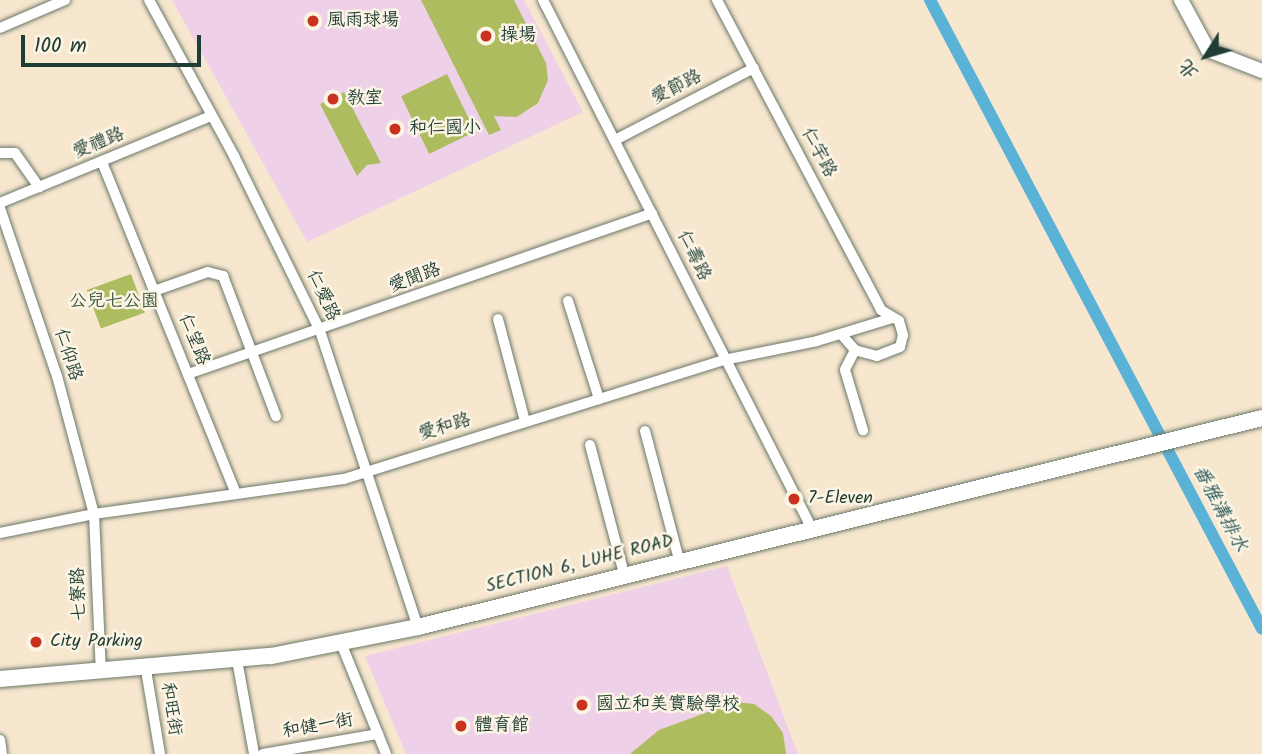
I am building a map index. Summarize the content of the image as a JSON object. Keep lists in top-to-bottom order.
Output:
{
  "streets": {
    "main road": ["SECTION 6, LUHE ROAD"],
    "street": [
      "愛節路",
      "愛禮路",
      "仁宇路",
      "仁壽路",
      "愛聞路",
      "仁愛路",
      "仁望路",
      "仁仰路",
      "愛和路",
      "七寮路",
      "和旺街",
      "和健一街"
    ]
  },
  "crossings": [
    ["愛節路", "仁宇路"],
    ["愛節路", "仁壽路"],
    ["愛禮路", "仁愛路"],
    ["愛禮路", "仁望路"],
    ["愛禮路", "仁仰路"],
    ["仁宇路", "愛和路"],
    ["仁壽路", "愛聞路"],
    ["仁壽路", "愛和路"],
    ["仁壽路", "SECTION 6, LUHE ROAD"],
    ["愛聞路", "仁愛路"],
    ["愛聞路", "仁望路"],
    ["仁愛路", "愛和路"],
    ["仁愛路", "SECTION 6, LUHE ROAD"],
    ["仁望路", "愛和路"],
    ["仁仰路", "愛和路"],
    ["仁仰路", "七寮路"],
    ["愛和路", "七寮路"],
    ["SECTION 6, LUHE ROAD", "七寮路"],
    ["SECTION 6, LUHE ROAD", "和旺街"]
  ],
  "water": ["番雅溝排水"],
  "parks": ["公兒七公園"],
  "places": [
    "風雨球場",
    "操場",
    "教室",
    "和仁國小",
    "7-Eleven",
    "City Parking",
    "國立和美實驗學校",
    "體育館"
  ],
  "scale_bar": "100 m",
  "north": "bottom left"
}
